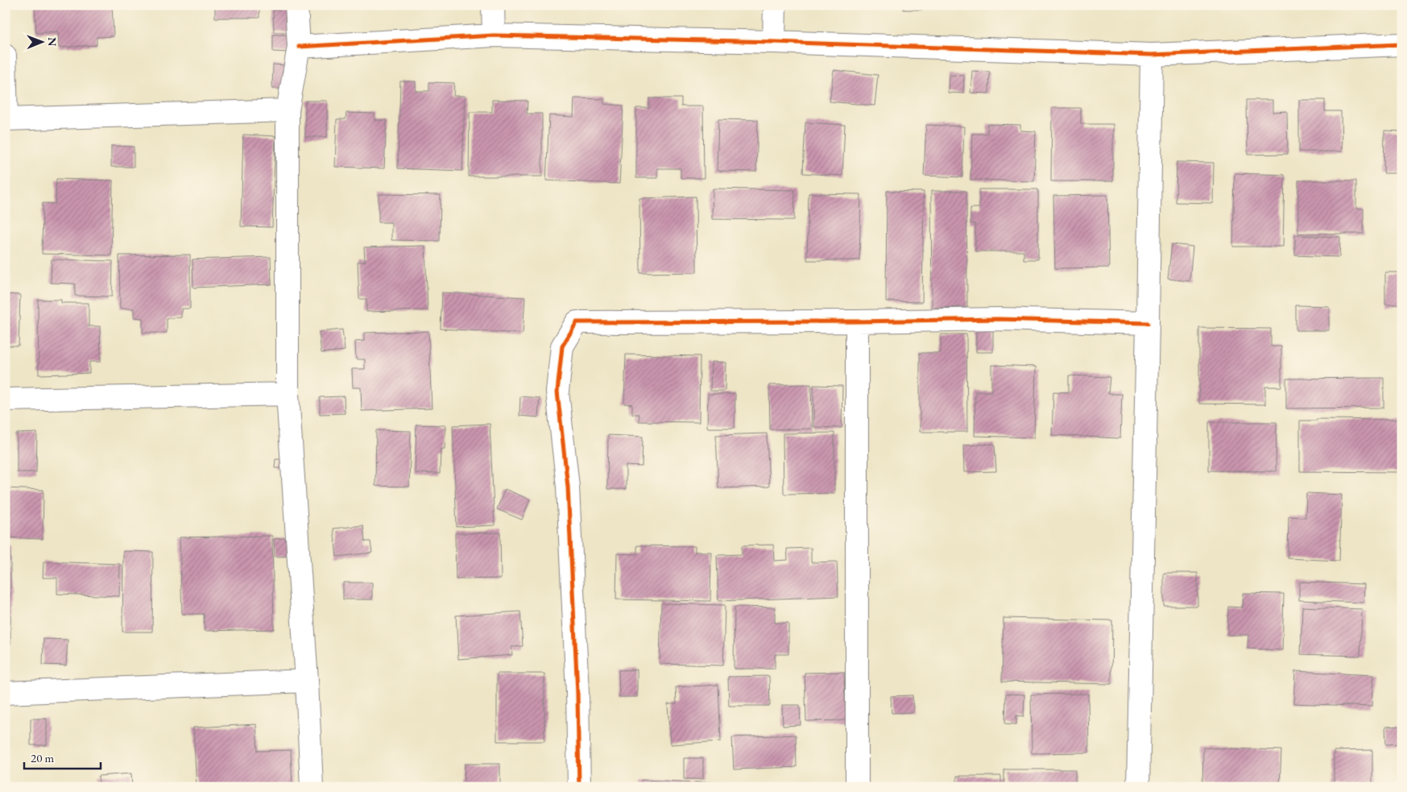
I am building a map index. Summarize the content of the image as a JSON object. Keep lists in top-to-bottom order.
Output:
{
  "scale_bar": "20 m",
  "north": "right"
}
